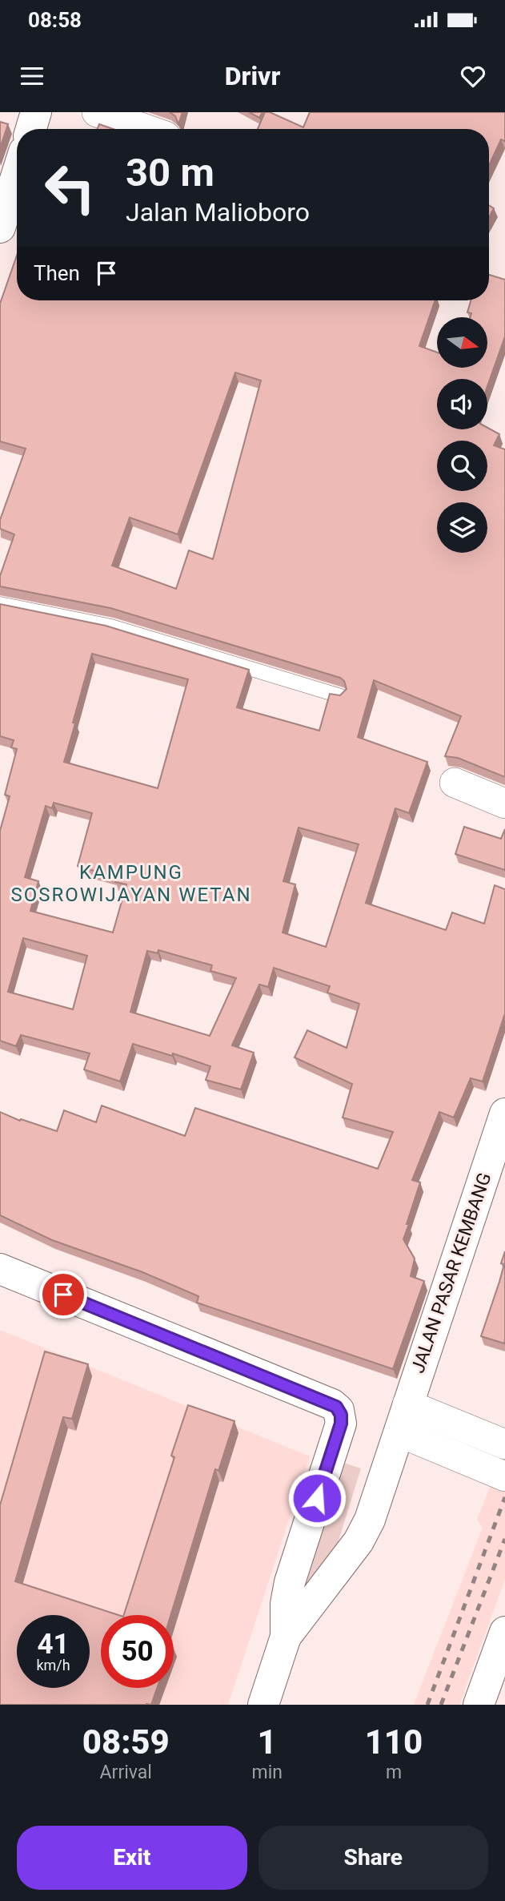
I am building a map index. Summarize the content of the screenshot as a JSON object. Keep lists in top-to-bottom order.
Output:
{
  "streets": {
    "main road": ["JALAN PASAR KEMBANG"]
  },
  "districts": ["KAMPUNG SOSROWIJAYAN WETAN"],
  "north": "right",
  "page": {
    "status": "08:58",
    "header": "Drivr",
    "turn": ["30 m", "Jalan Malioboro"],
    "then": "Then",
    "speed": "41 km/h",
    "limit": "50",
    "eta": [
      "08:59",
      "Arrival",
      "1",
      "min",
      "110",
      "m"
    ],
    "buttons": ["Exit", "Share"]
  }
}
